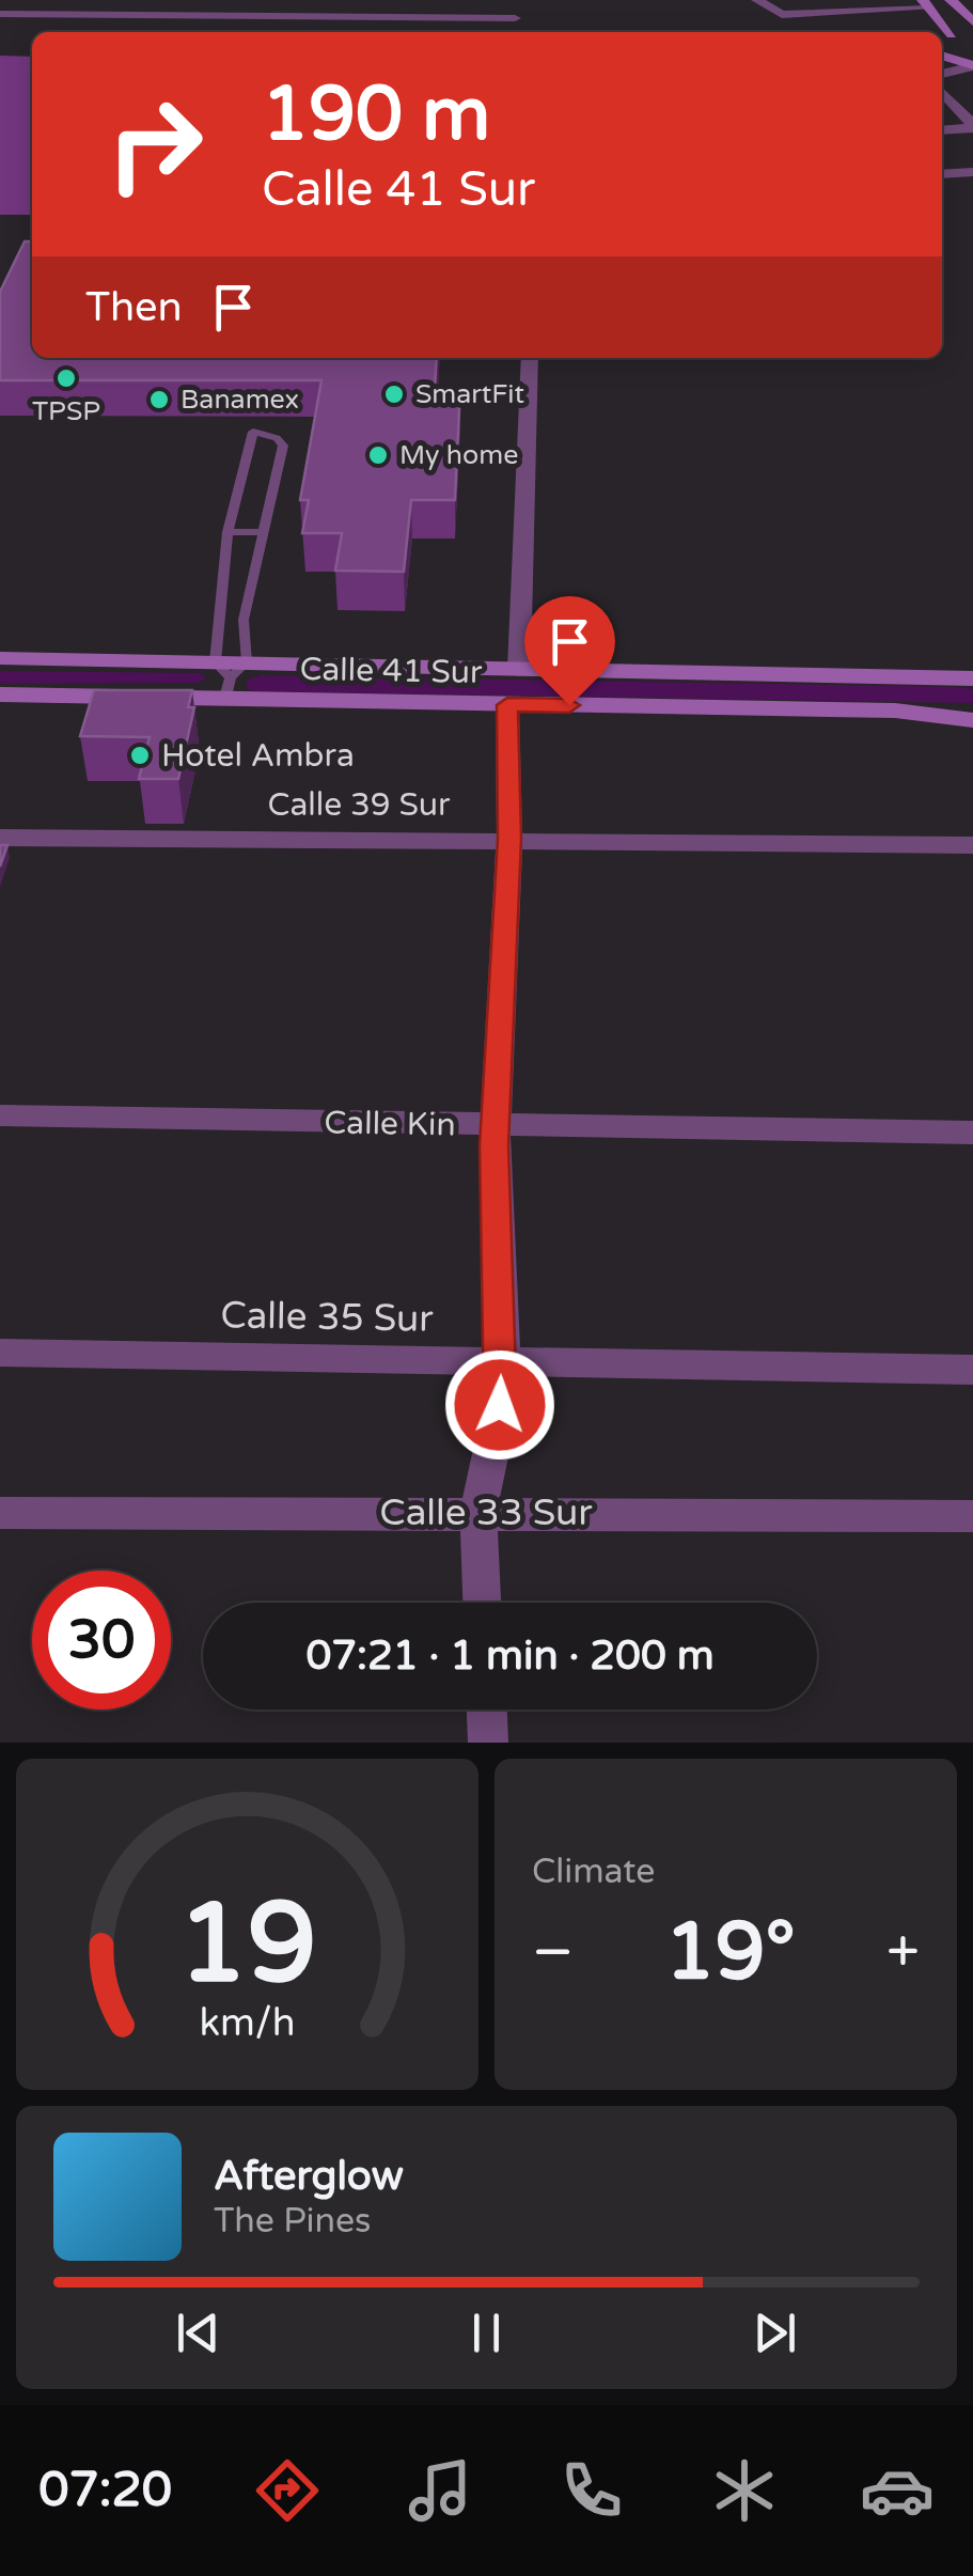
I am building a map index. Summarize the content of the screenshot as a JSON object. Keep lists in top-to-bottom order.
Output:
{
  "streets": {
    "main road": ["Calle 41 Sur"],
    "street": [
      "Calle 39 Sur",
      "Calle Kin",
      "Calle 35 Sur",
      "Calle 33 Sur"
    ]
  },
  "places": [
    "TPSP",
    "SmartFit",
    "Banamex",
    "My home",
    "Hotel Ambra"
  ],
  "page": {
    "turn": ["190 m", "Calle 41 Sur"],
    "then": "Then",
    "limit": "30",
    "trip": "07:21 · 1 min · 200 m",
    "tile": "Climate",
    "heat": ["−", "19°", "+"],
    "song": ["Afterglow", "The Pines"],
    "tabs": "07:20",
    "gauge": ["19", "km/h"]
  }
}
